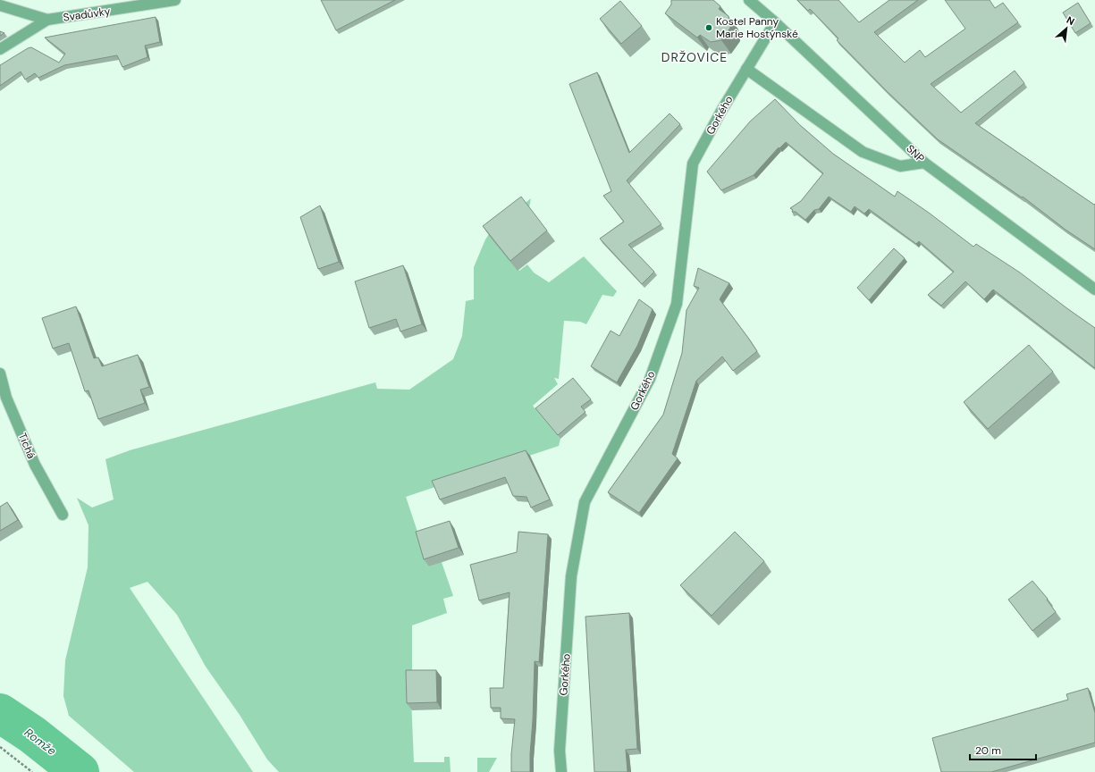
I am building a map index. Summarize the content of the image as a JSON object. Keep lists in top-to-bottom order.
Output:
{
  "streets": {
    "street": [
      "Svadůvky",
      "Gorkého",
      "SNP",
      "Tichá"
    ]
  },
  "crossings": [
    ["Gorkého", "SNP"]
  ],
  "districts": ["DRŽOVICE"],
  "water": ["Romže"],
  "places": ["Kostel Panny Marie Hostýnské"],
  "scale_bar": "20 m",
  "north": "top right"
}
